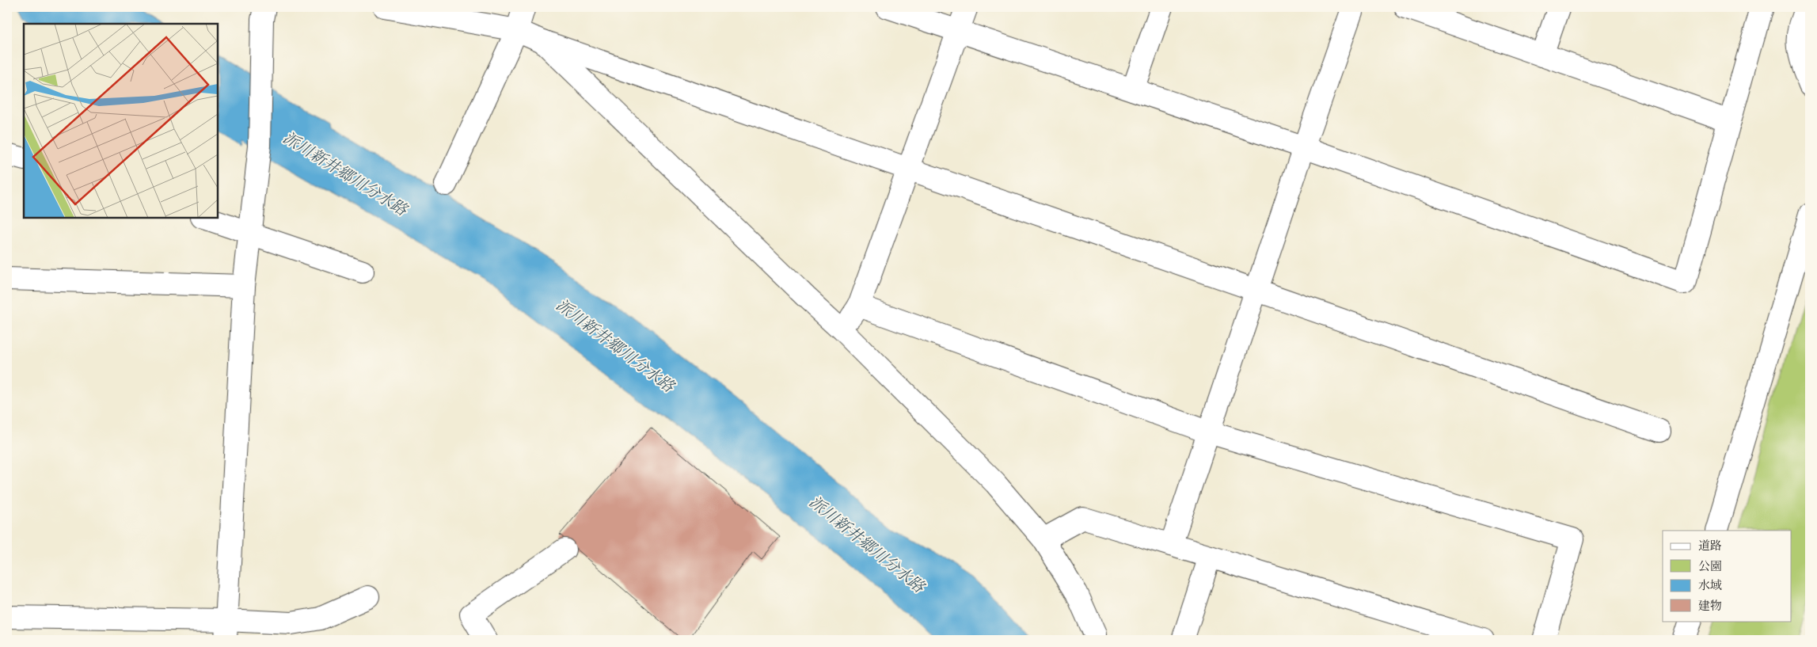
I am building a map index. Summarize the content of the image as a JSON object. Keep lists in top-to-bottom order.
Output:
{
  "water": ["派川新井郷川分水路"],
  "legend": [
    "道路",
    "公園",
    "水域",
    "建物"
  ]
}
